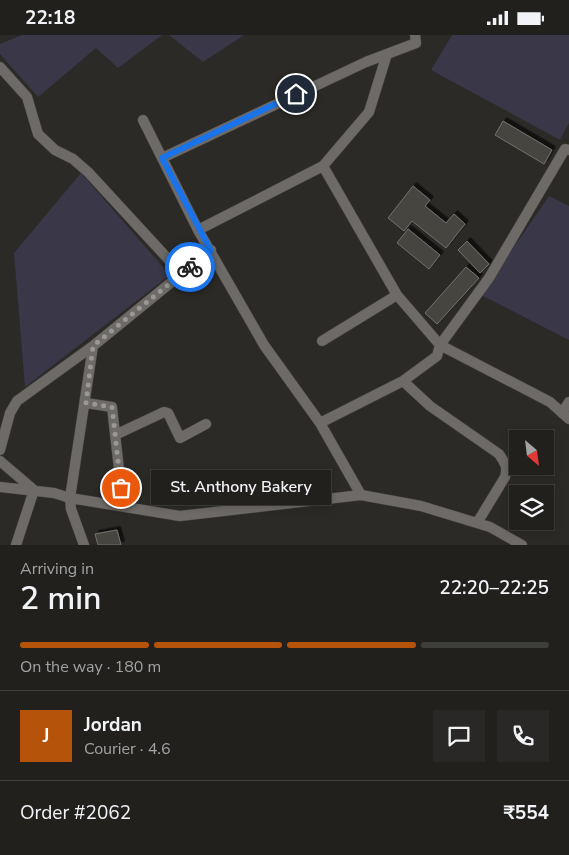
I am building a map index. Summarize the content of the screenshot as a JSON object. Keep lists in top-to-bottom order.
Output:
{
  "places": ["St. Anthony Bakery"],
  "north": "bottom right",
  "page": {
    "status": "22:18",
    "bubble": "St. Anthony Bakery",
    "heading": ["2 min", "Arriving in", "22:20–22:25"],
    "panel": [
      "Jordan",
      "Courier · 4.6",
      "Order #2062",
      "₹554"
    ],
    "bar": "On the way · 180 m",
    "round": "J"
  }
}
